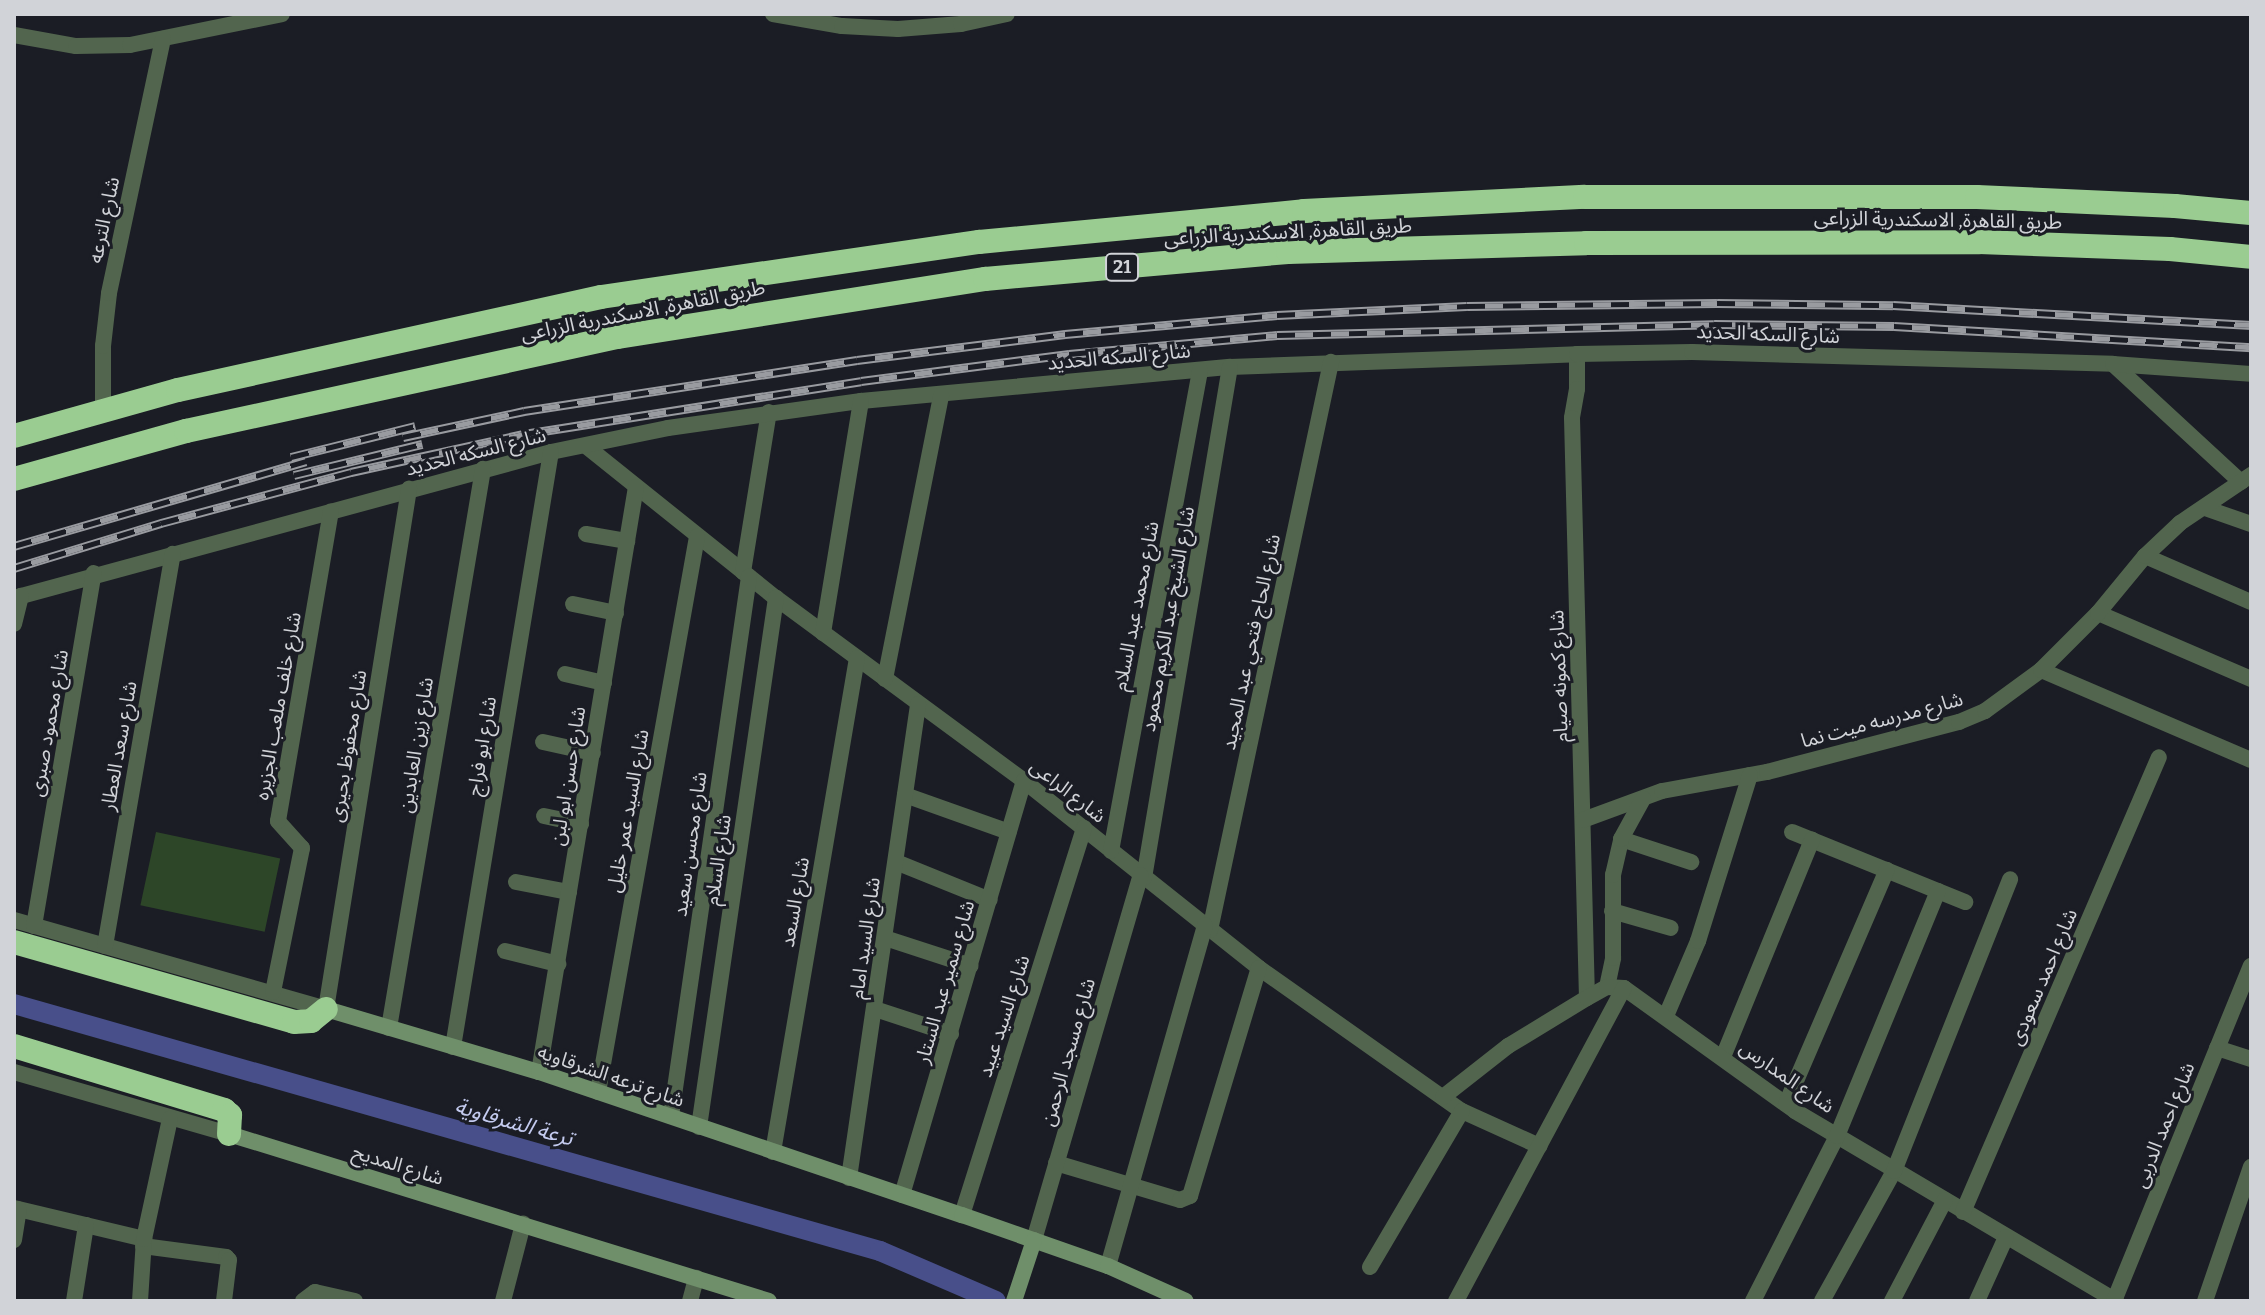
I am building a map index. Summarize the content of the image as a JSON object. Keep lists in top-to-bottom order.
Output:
{
  "streets": {
    "highway": ["طريق القاهرة, الاسكندرية الزراعى", "21"],
    "street": [
      "شارع الترعه",
      "شارع السكه الحديد",
      "شارع محمد عبد السلام",
      "شارع الشيخ عبد الكريم محمود",
      "شارع الحاج فتحي عبد المجيد",
      "شارع كمونه صيام",
      "شارع خلف ملعب الجزيره",
      "شارع مدرسه ميت نما",
      "شارع محمود صبرى",
      "شارع زين العابدين",
      "شارع سعد العطار",
      "شارع محفوظ بحيرى",
      "شارع ابو فراج",
      "شارع حسن ابو لبن",
      "شارع الراعى",
      "شارع السيد عمر خليل",
      "شارع محسن سعيد",
      "شارع السلام",
      "شارع السعد",
      "شارع السيد امام",
      "شارع احمد سعودى",
      "شارع سمير عبد الستار",
      "شارع السيد عبيد",
      "شارع مسجد الرحمن",
      "شارع ترعه الشرقاويه",
      "شارع المدارس",
      "شارع احمد الدربى",
      "شارع المديح"
    ]
  },
  "crossings": [
    ["شارع الترعه", "طريق القاهرة, الاسكندرية الزراعى"],
    ["شارع السكه الحديد", "شارع محمد عبد السلام"],
    ["شارع السكه الحديد", "شارع الشيخ عبد الكريم محمود"],
    ["شارع السكه الحديد", "شارع الحاج فتحي عبد المجيد"],
    ["شارع السكه الحديد", "شارع كمونه صيام"],
    ["شارع السكه الحديد", "شارع خلف ملعب الجزيره"],
    ["شارع السكه الحديد", "شارع محمود صبرى"],
    ["شارع السكه الحديد", "شارع زين العابدين"],
    ["شارع السكه الحديد", "شارع سعد العطار"],
    ["شارع السكه الحديد", "شارع محفوظ بحيرى"],
    ["شارع السكه الحديد", "شارع ابو فراج"],
    ["شارع السكه الحديد", "شارع الراعى"],
    ["شارع السكه الحديد", "شارع محسن سعيد"],
    ["شارع محمد عبد السلام", "شارع الراعى"],
    ["شارع الشيخ عبد الكريم محمود", "شارع الراعى"],
    ["شارع الشيخ عبد الكريم محمود", "شارع مسجد الرحمن"],
    ["شارع الحاج فتحي عبد المجيد", "شارع الراعى"],
    ["شارع الحاج فتحي عبد المجيد", "شارع ترعه الشرقاويه"],
    ["شارع كمونه صيام", "شارع مدرسه ميت نما"],
    ["شارع خلف ملعب الجزيره", "شارع ترعه الشرقاويه"],
    ["شارع محمود صبرى", "شارع ترعه الشرقاويه"],
    ["شارع زين العابدين", "شارع ترعه الشرقاويه"],
    ["شارع سعد العطار", "شارع ترعه الشرقاويه"],
    ["شارع محفوظ بحيرى", "شارع ترعه الشرقاويه"],
    ["شارع ابو فراج", "شارع ترعه الشرقاويه"],
    ["شارع حسن ابو لبن", "شارع الراعى"],
    ["شارع حسن ابو لبن", "شارع ترعه الشرقاويه"],
    ["شارع الراعى", "شارع السيد عمر خليل"],
    ["شارع الراعى", "شارع محسن سعيد"],
    ["شارع الراعى", "شارع السلام"],
    ["شارع الراعى", "شارع السعد"],
    ["شارع الراعى", "شارع السيد امام"],
    ["شارع الراعى", "شارع سمير عبد الستار"],
    ["شارع الراعى", "شارع السيد عبيد"],
    ["شارع الراعى", "شارع مسجد الرحمن"],
    ["شارع السيد عمر خليل", "شارع ترعه الشرقاويه"],
    ["شارع محسن سعيد", "شارع ترعه الشرقاويه"],
    ["شارع السلام", "شارع ترعه الشرقاويه"],
    ["شارع السعد", "شارع ترعه الشرقاويه"],
    ["شارع السيد امام", "شارع ترعه الشرقاويه"],
    ["شارع احمد سعودى", "شارع المدارس"],
    ["شارع سمير عبد الستار", "شارع ترعه الشرقاويه"],
    ["شارع السيد عبيد", "شارع ترعه الشرقاويه"],
    ["شارع مسجد الرحمن", "شارع ترعه الشرقاويه"],
    ["شارع المدارس", "شارع احمد الدربى"]
  ],
  "water": ["ترعة الشرقاوية"]
}
